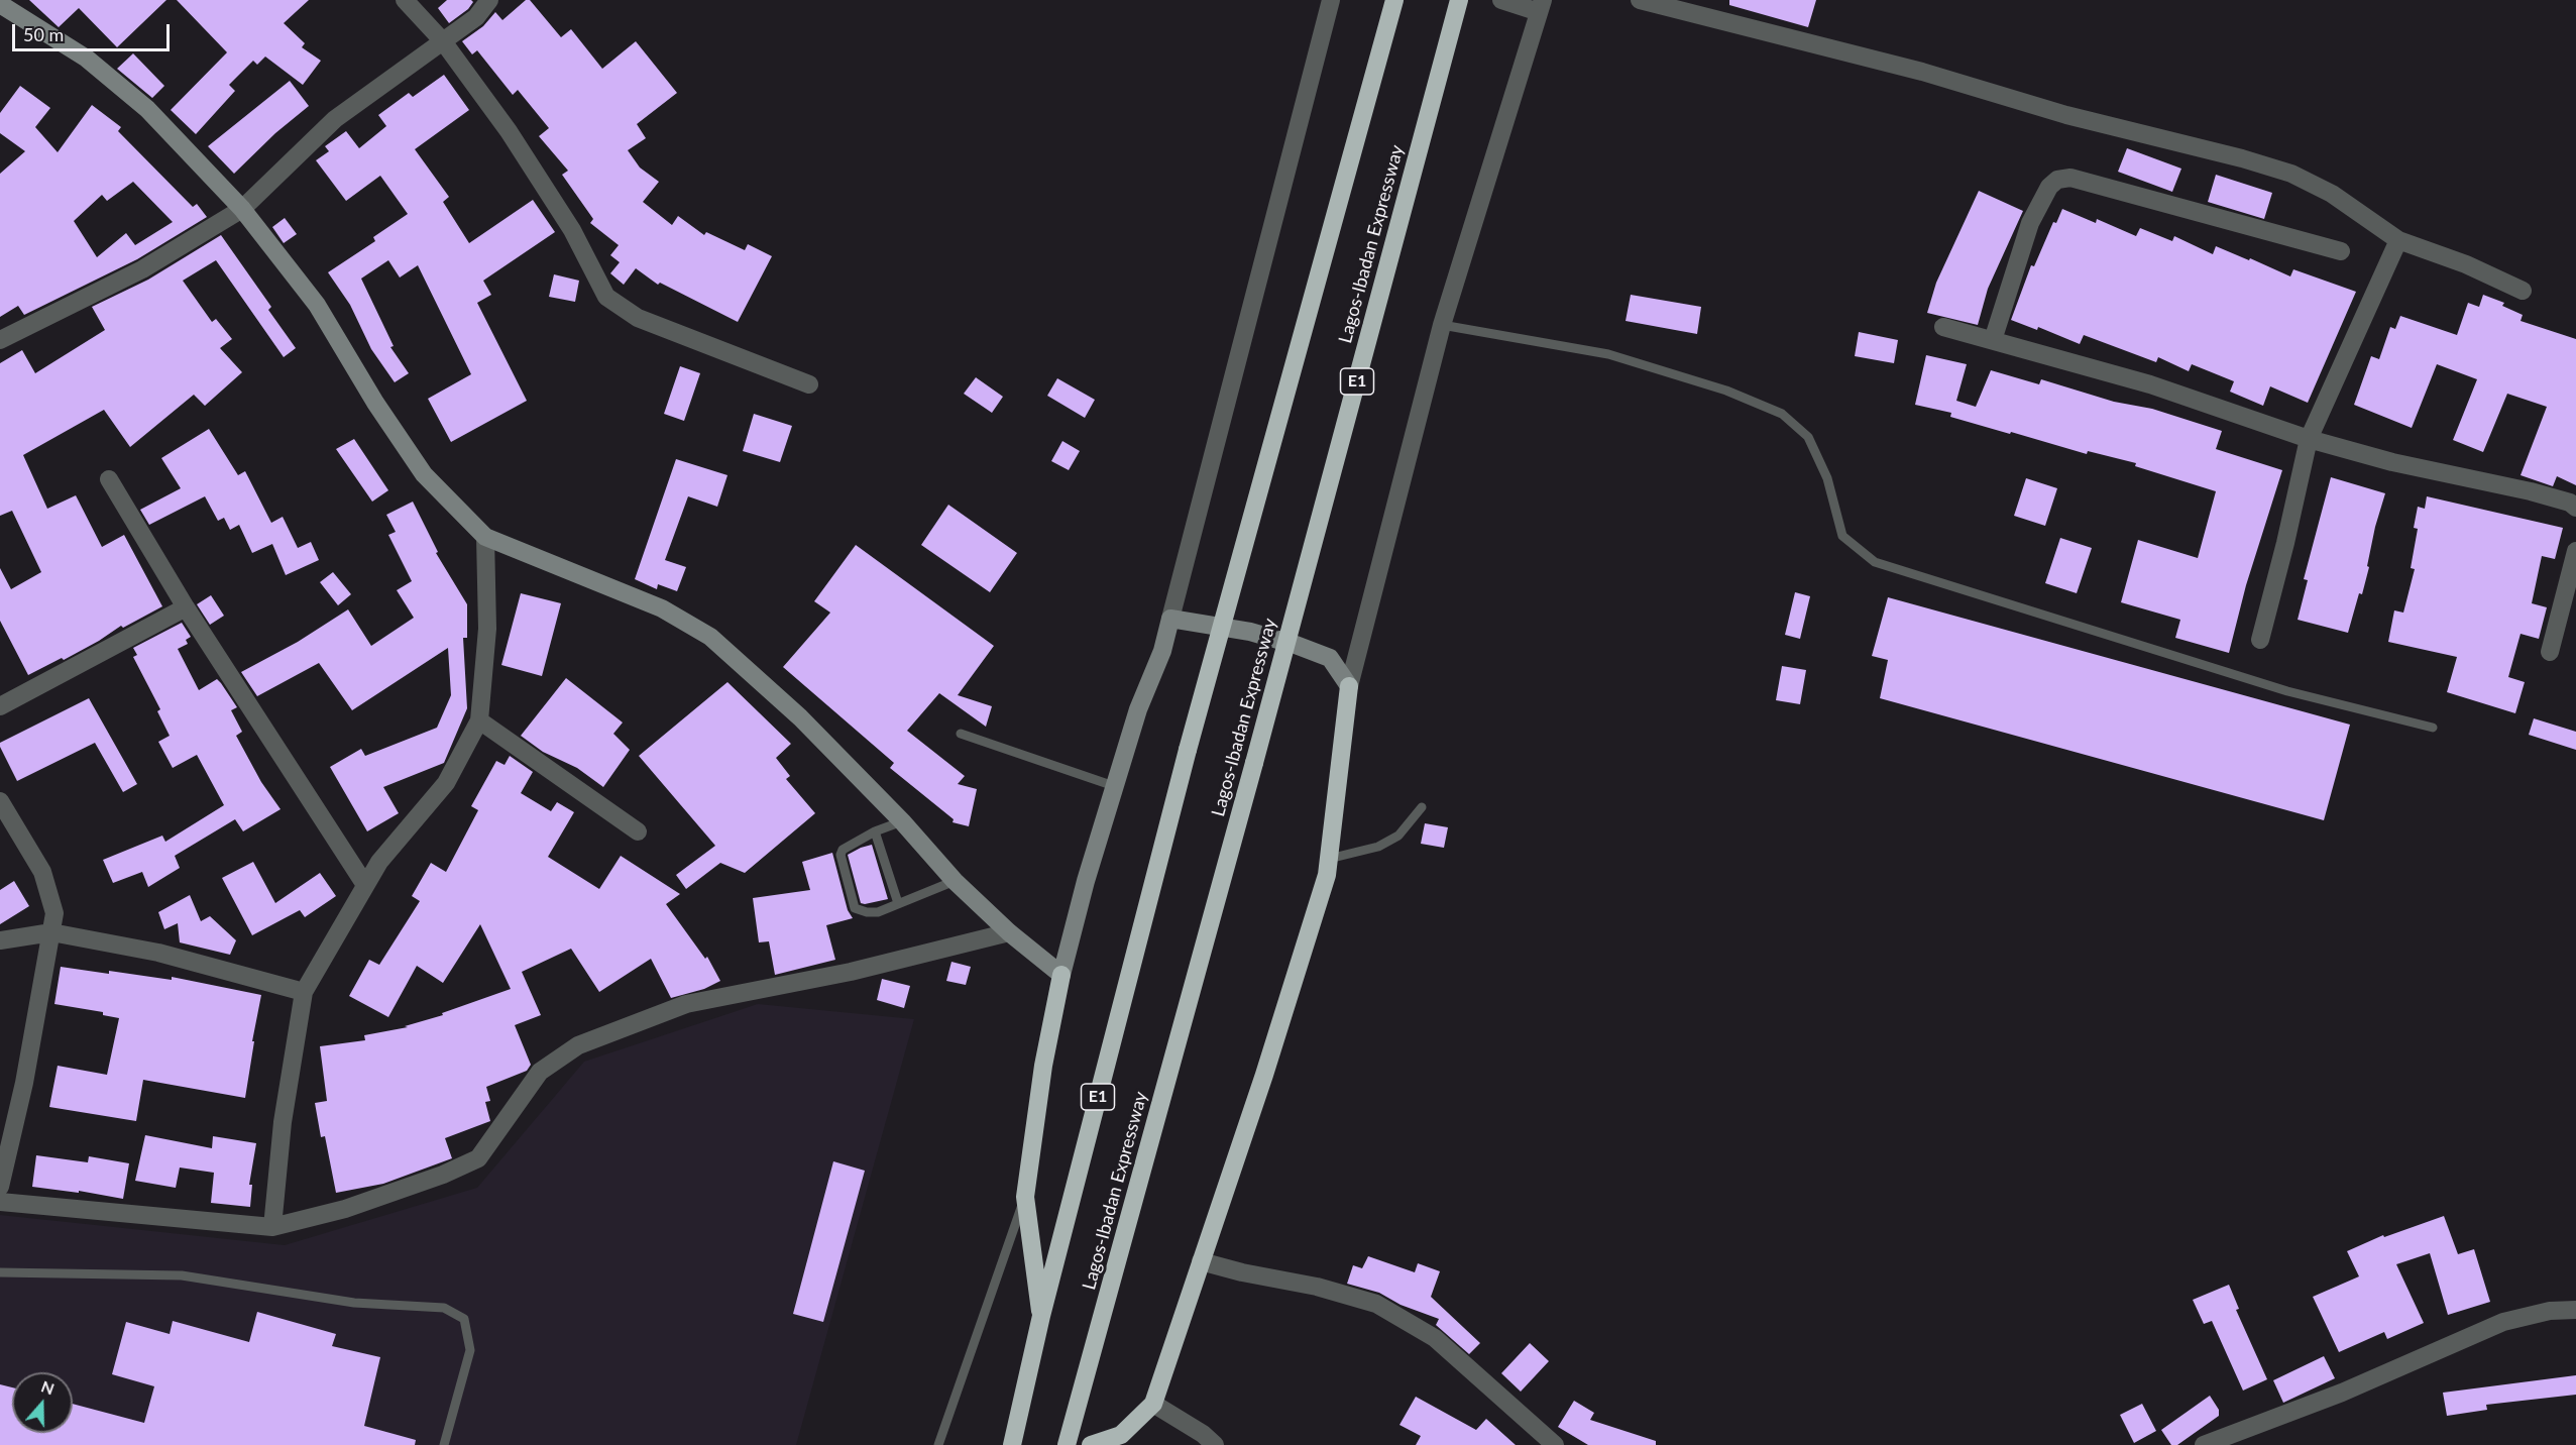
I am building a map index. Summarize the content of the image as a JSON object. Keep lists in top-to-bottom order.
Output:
{
  "streets": {
    "highway": ["Lagos-Ibadan Expressway", "E1"]
  },
  "scale_bar": "50 m",
  "north": "top"
}
